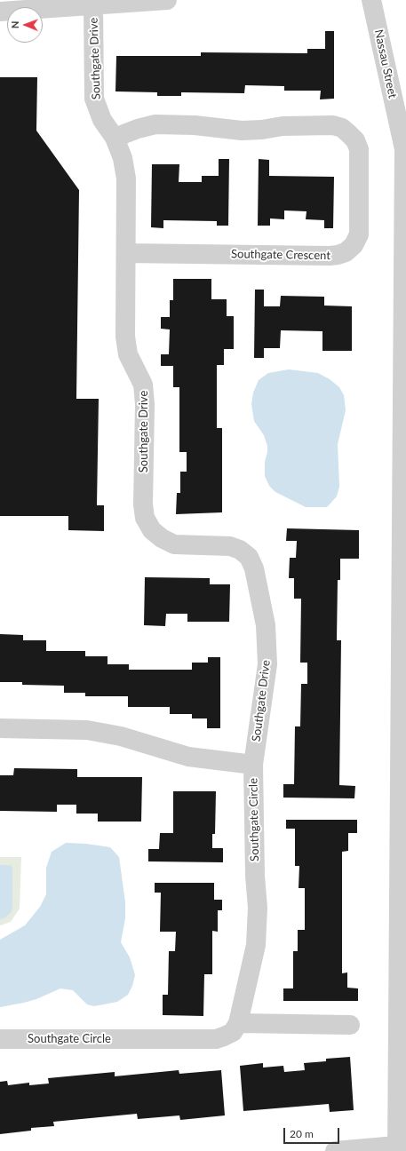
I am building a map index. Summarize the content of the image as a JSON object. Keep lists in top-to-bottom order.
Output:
{
  "streets": {
    "street": [
      "Southgate Drive",
      "Nassau Street",
      "Southgate Crescent",
      "Southgate Circle"
    ]
  },
  "crossings": [
    ["Southgate Drive", "Southgate Crescent"],
    ["Southgate Drive", "Southgate Circle"]
  ],
  "scale_bar": "20 m",
  "north": "left"
}
